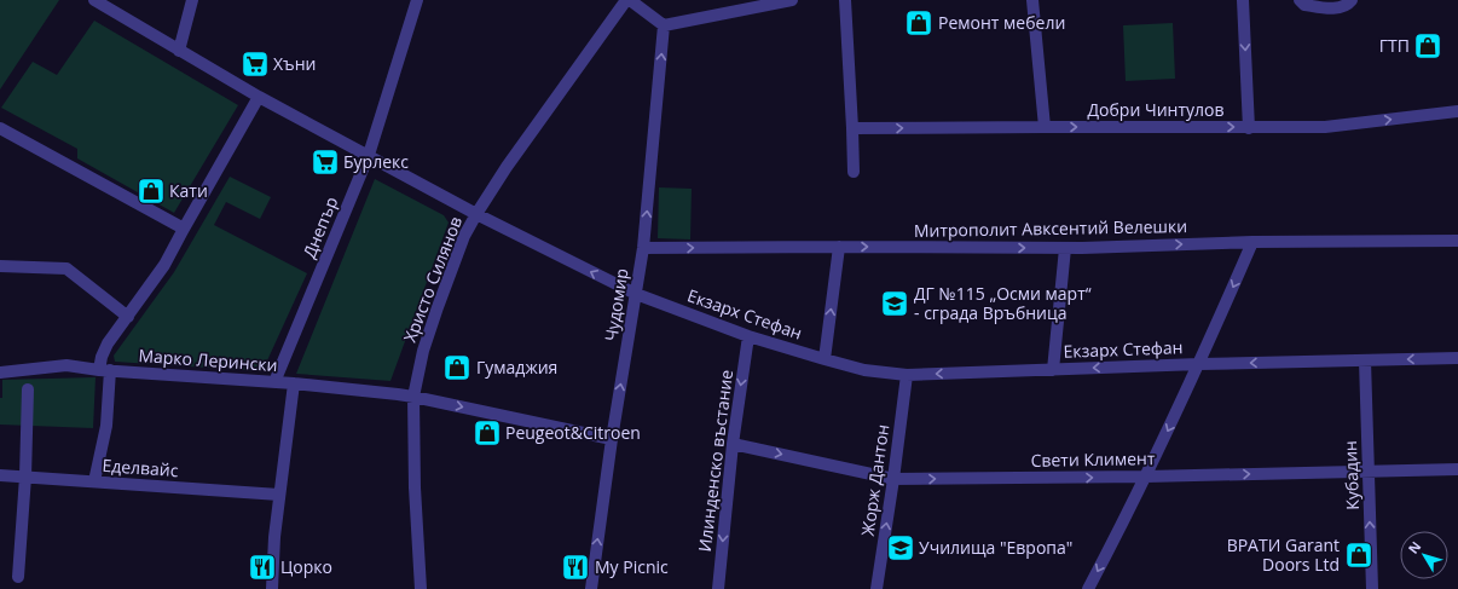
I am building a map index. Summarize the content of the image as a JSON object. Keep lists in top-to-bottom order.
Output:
{
  "streets": {
    "street": [
      "Добри Чинтулов",
      "Днепър",
      "Митрополит Авксентий Велешки",
      "Христо Силянов",
      "Чудомир",
      "Екзарх Стефан",
      "Марко Лерински",
      "Свети Климент",
      "Илинденско въстание",
      "Еделвайс",
      "Кубадин",
      "Жорж Дантон"
    ]
  },
  "crossings": [
    ["Днепър", "Екзарх Стефан"],
    ["Днепър", "Марко Лерински"],
    ["Митрополит Авксентий Велешки", "Чудомир"],
    ["Христо Силянов", "Екзарх Стефан"],
    ["Христо Силянов", "Марко Лерински"],
    ["Чудомир", "Екзарх Стефан"],
    ["Чудомир", "Марко Лерински"],
    ["Екзарх Стефан", "Илинденско въстание"],
    ["Екзарх Стефан", "Кубадин"],
    ["Екзарх Стефан", "Жорж Дантон"],
    ["Свети Климент", "Илинденско въстание"],
    ["Свети Климент", "Кубадин"],
    ["Свети Климент", "Жорж Дантон"]
  ],
  "one_way": [
    "Добри Чинтулов",
    "Митрополит Авксентий Велешки",
    "Чудомир",
    "Екзарх Стефан",
    "Свети Климент",
    "Илинденско въстание",
    "Кубадин",
    "Жорж Дантон"
  ],
  "places": {
    "shop": [
      "Ремонт мебели",
      "ГТП",
      "Кати",
      "Гумаджия",
      "Peugeot&Citroen",
      "ВРАТИ Garant Doors Ltd"
    ],
    "supermarket": ["Хъни", "Бурлекс"],
    "school or university": ["ДГ №115 „Осми март“ - сграда Връбница", "Училища \"Европа\""],
    "restaurant": ["Цорко", "My Picnic"]
  },
  "north": "top left"
}
